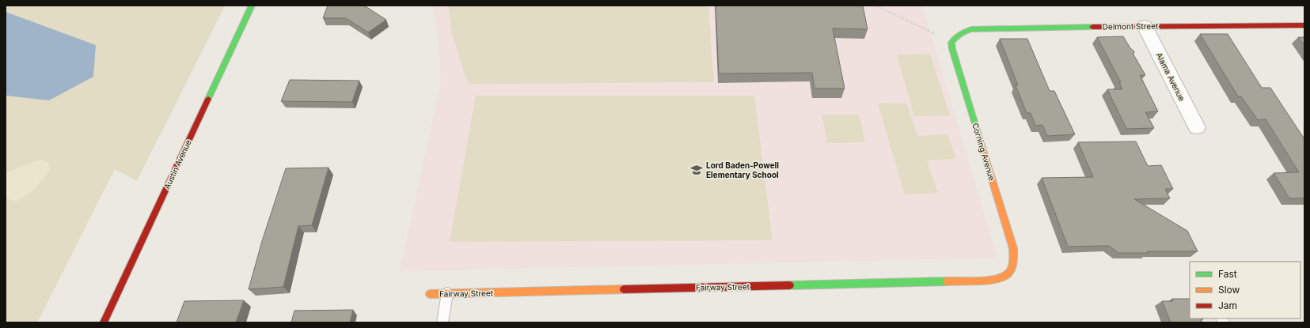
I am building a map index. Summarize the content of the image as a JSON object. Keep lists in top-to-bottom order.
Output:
{
  "streets": {
    "street": [
      "Delmont Street",
      "Alama Avenue",
      "Corning Avenue",
      "Austin Avenue",
      "Fairway Street"
    ]
  },
  "crossings": [
    ["Delmont Street", "Alama Avenue"],
    ["Delmont Street", "Corning Avenue"],
    ["Corning Avenue", "Fairway Street"]
  ],
  "places": {
    "school or university": ["Lord Baden-Powell Elementary School"]
  },
  "legend": ["Fast", "Slow", "Jam"]
}
